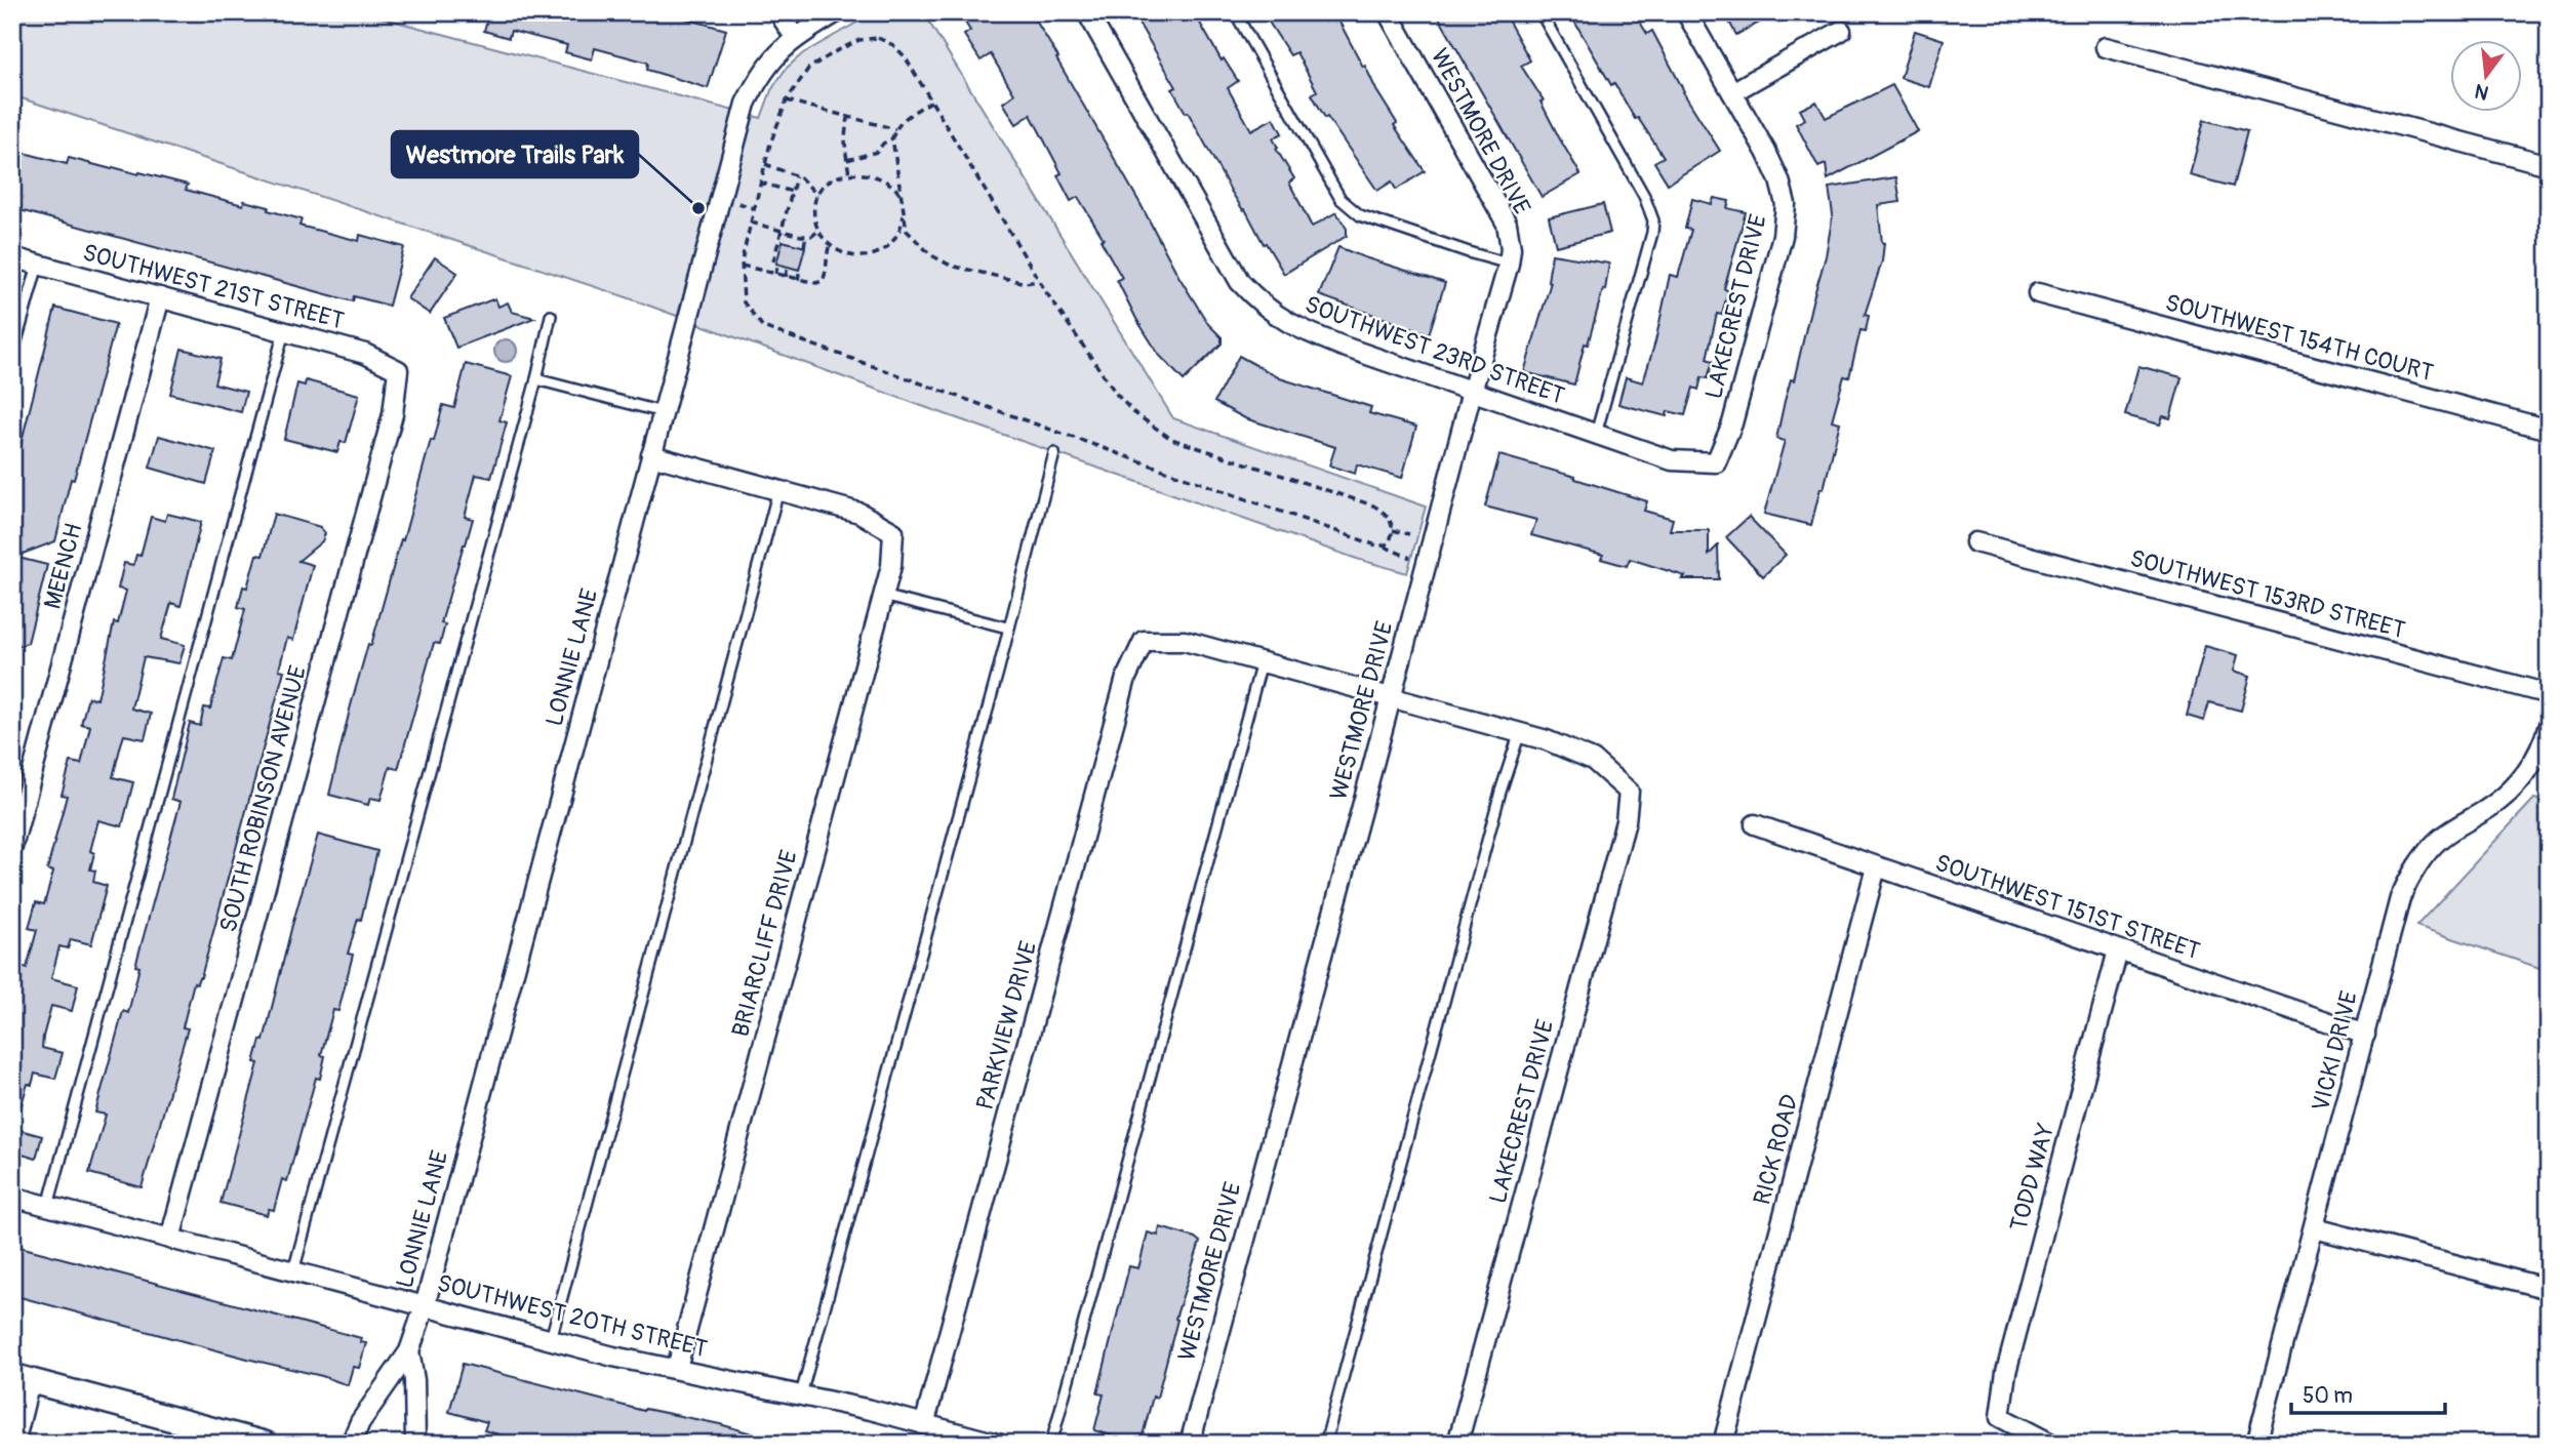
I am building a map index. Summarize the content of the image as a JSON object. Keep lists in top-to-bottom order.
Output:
{
  "streets": {
    "street": [
      "WESTMORE DRIVE",
      "SOUTHWEST 21ST STREET",
      "LAKECREST DRIVE",
      "SOUTHWEST 154TH COURT",
      "SOUTHWEST 23RD STREET",
      "MEENCH",
      "SOUTHWEST 153RD STREET",
      "LONNIE LANE",
      "SOUTH ROBINSON AVENUE",
      "SOUTHWEST 151ST STREET",
      "BRIARCLIFF DRIVE",
      "PARKVIEW DRIVE",
      "VICKI DRIVE",
      "RICK ROAD",
      "TODD WAY",
      "SOUTHWEST 20TH STREET"
    ]
  },
  "crossings": [
    ["WESTMORE DRIVE", "SOUTHWEST 23RD STREET"],
    ["SOUTHWEST 21ST STREET", "MEENCH"],
    ["SOUTHWEST 21ST STREET", "SOUTH ROBINSON AVENUE"],
    ["LAKECREST DRIVE", "SOUTHWEST 23RD STREET"],
    ["LONNIE LANE", "SOUTHWEST 20TH STREET"],
    ["SOUTH ROBINSON AVENUE", "SOUTHWEST 20TH STREET"],
    ["SOUTHWEST 151ST STREET", "VICKI DRIVE"],
    ["SOUTHWEST 151ST STREET", "RICK ROAD"],
    ["SOUTHWEST 151ST STREET", "TODD WAY"],
    ["BRIARCLIFF DRIVE", "SOUTHWEST 20TH STREET"],
    ["PARKVIEW DRIVE", "SOUTHWEST 20TH STREET"]
  ],
  "places": ["Westmore Trails Park"],
  "scale_bar": "50 m",
  "north": "bottom"
}
